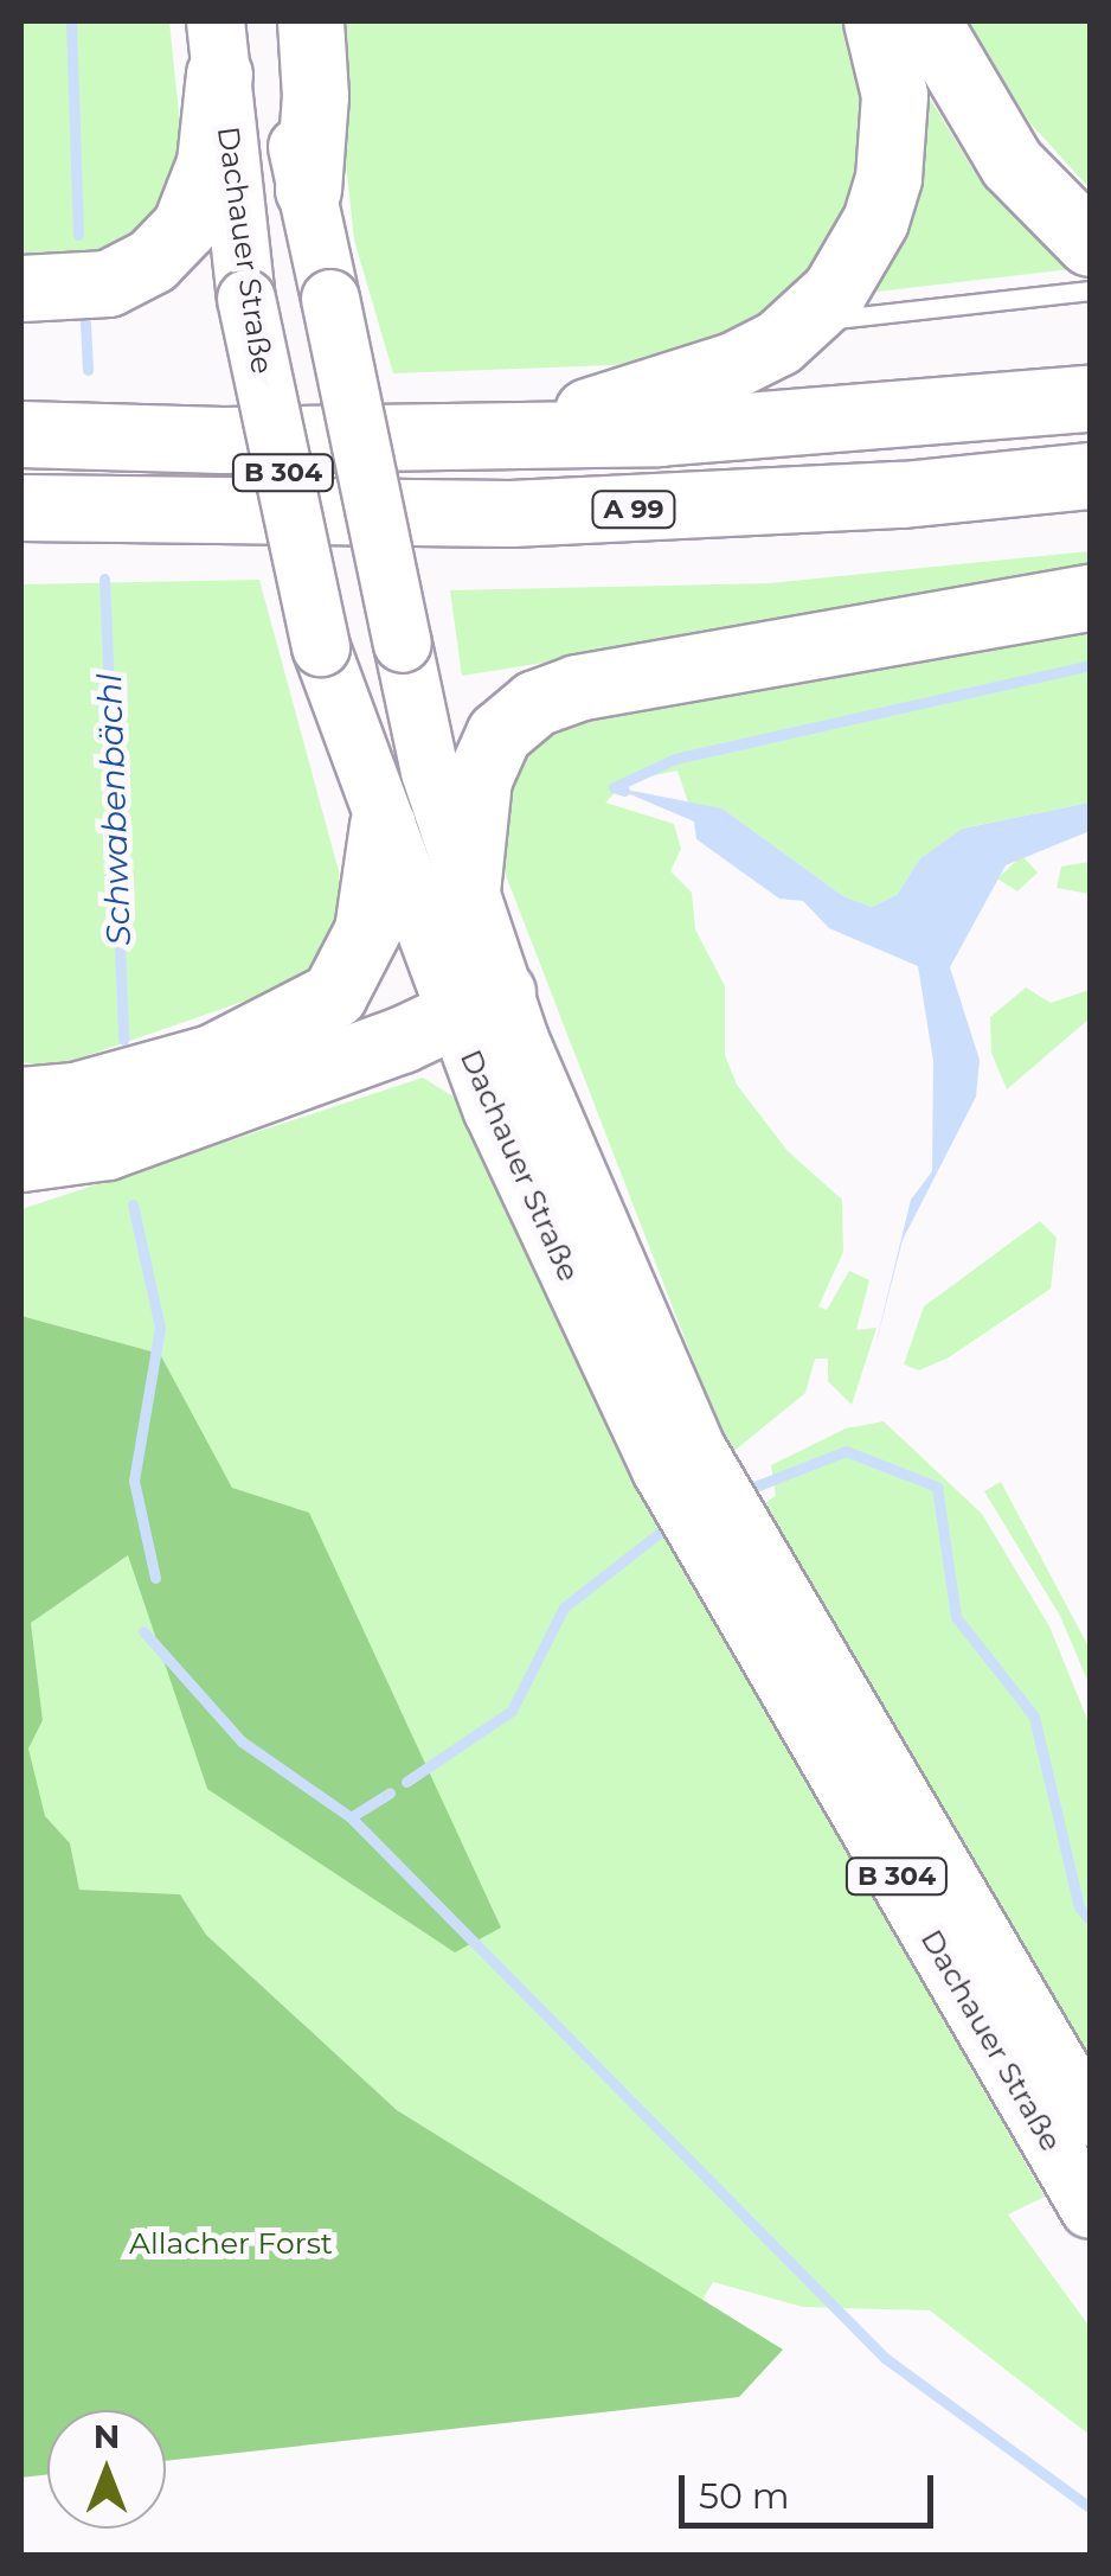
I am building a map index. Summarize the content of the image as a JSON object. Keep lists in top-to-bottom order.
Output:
{
  "streets": {
    "highway": ["A 99"],
    "main road": ["Dachauer Straße", "B 304"]
  },
  "water": ["Schwabenbächl"],
  "parks": ["Allacher Forst"],
  "scale_bar": "50 m",
  "north": "top"
}
